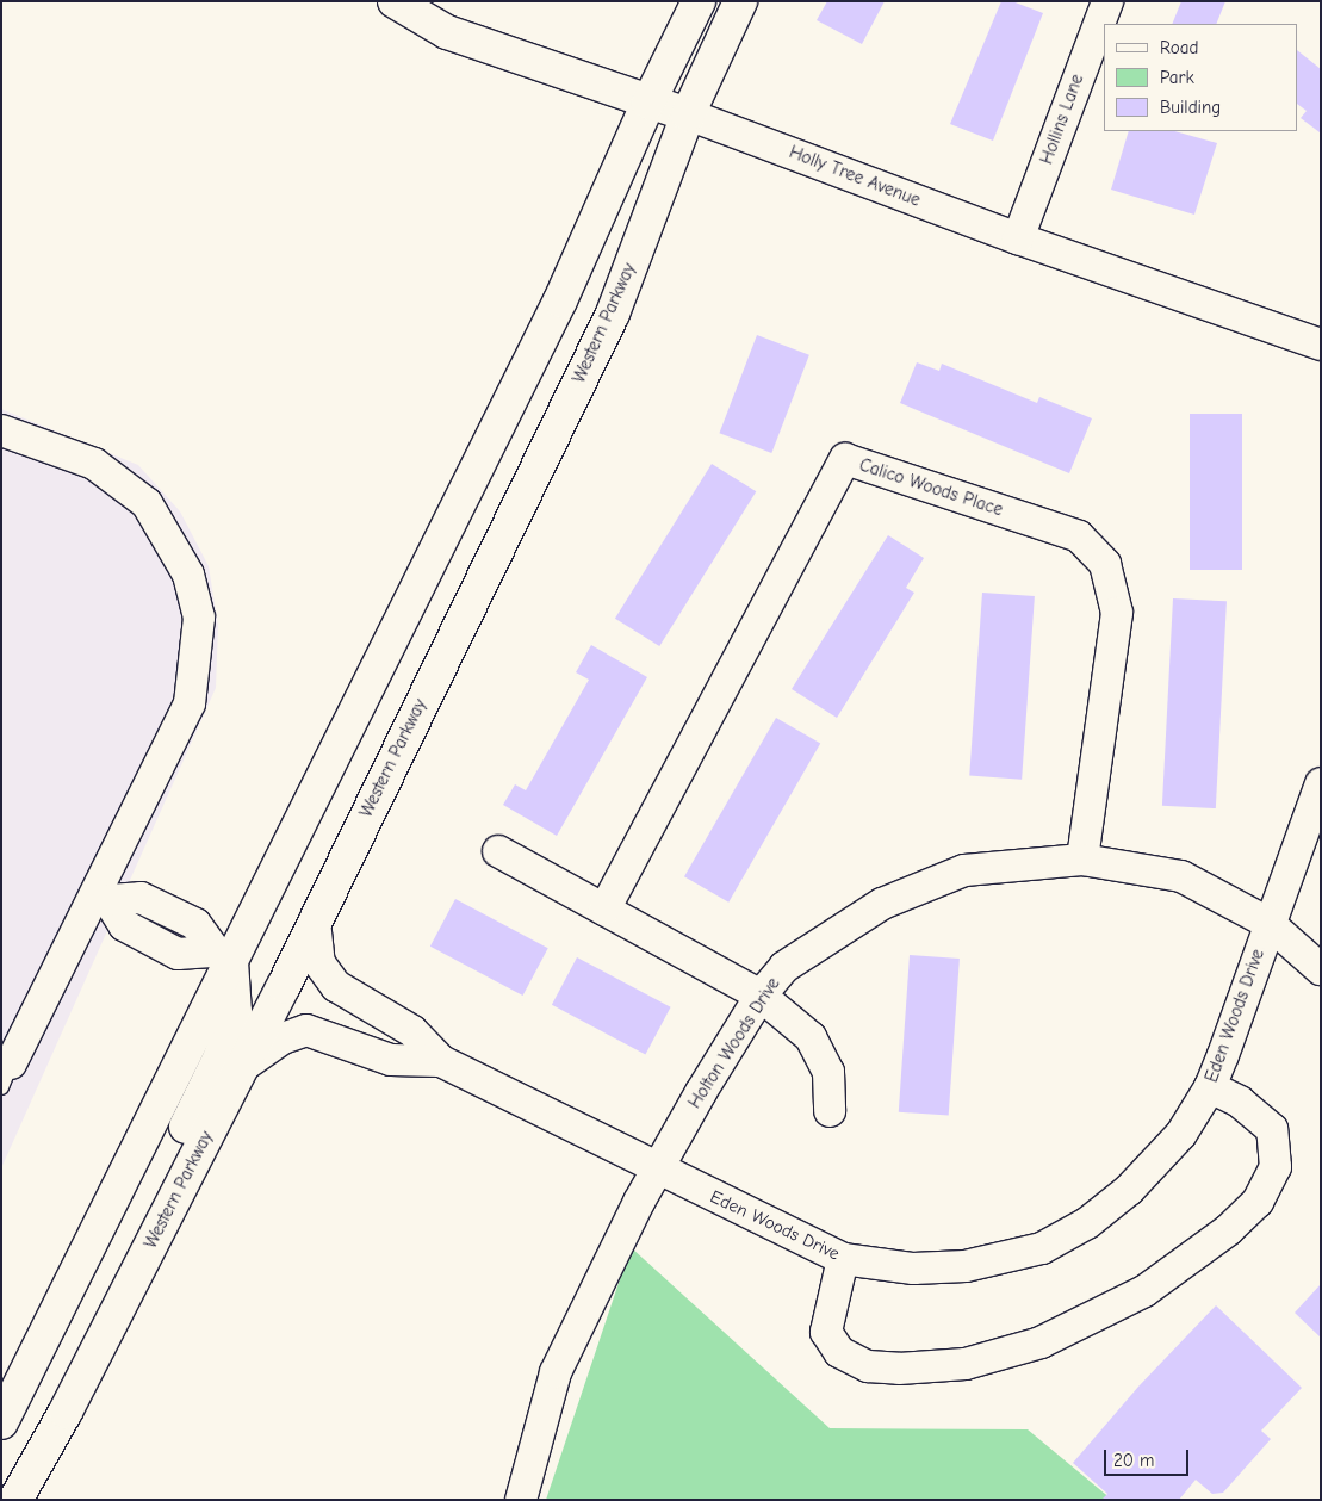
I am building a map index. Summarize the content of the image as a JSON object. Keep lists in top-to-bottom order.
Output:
{
  "streets": {
    "main road": ["Holly Tree Avenue", "Western Parkway"],
    "street": [
      "Hollins Lane",
      "Calico Woods Place",
      "Eden Woods Drive",
      "Holton Woods Drive"
    ]
  },
  "crossings": [
    ["Hollins Lane", "Holly Tree Avenue"],
    ["Holly Tree Avenue", "Western Parkway"],
    ["Western Parkway", "Eden Woods Drive"],
    ["Calico Woods Place", "Holton Woods Drive"],
    ["Eden Woods Drive", "Holton Woods Drive"]
  ],
  "legend": ["Road", "Park", "Building"],
  "scale_bar": "20 m"
}
